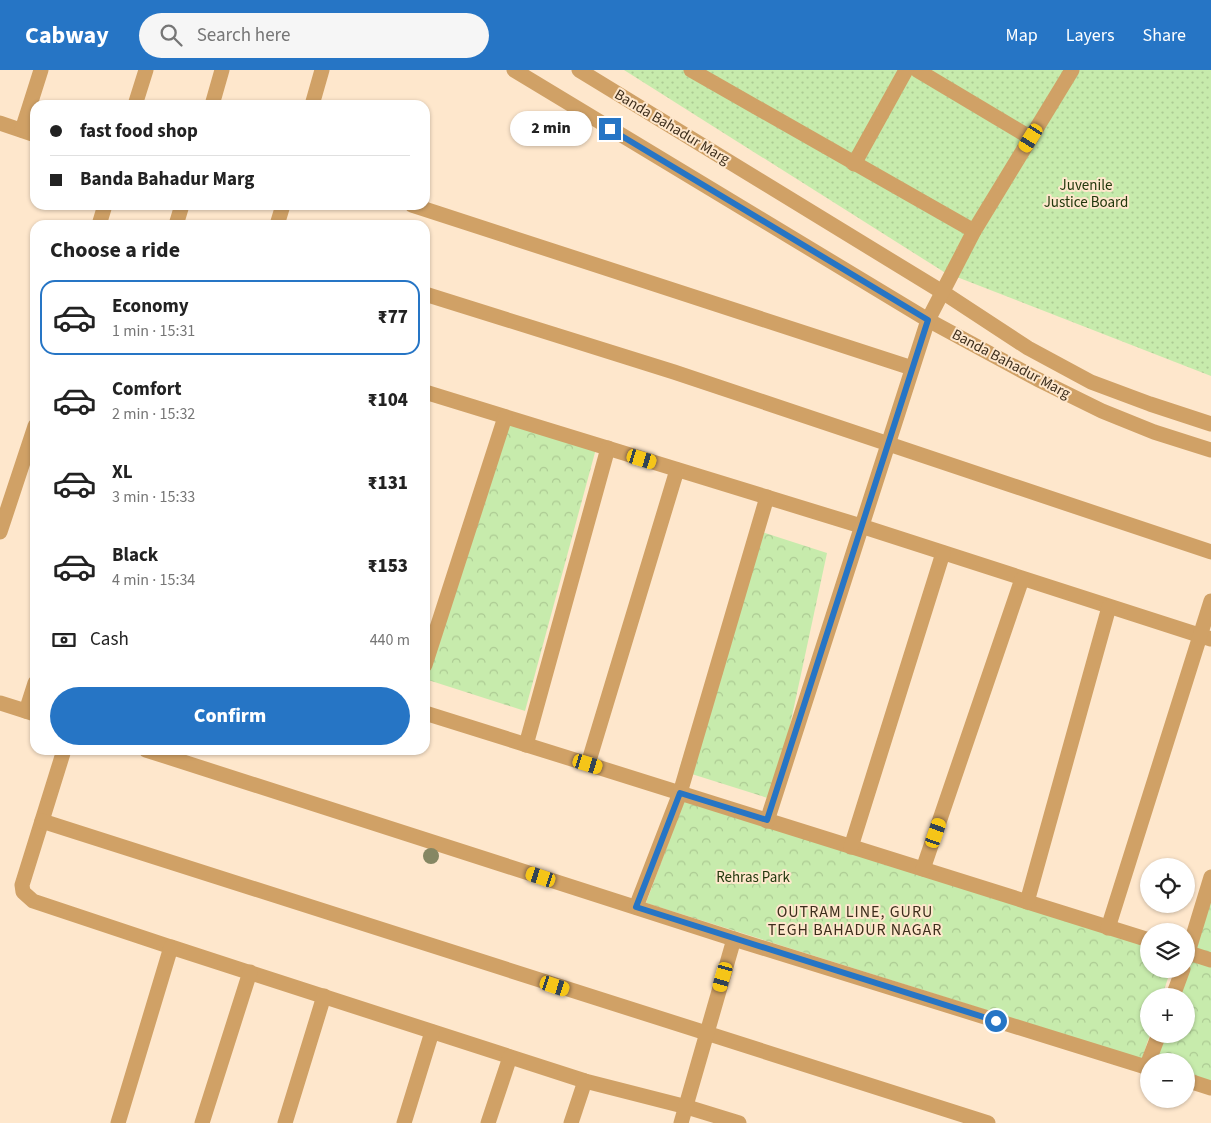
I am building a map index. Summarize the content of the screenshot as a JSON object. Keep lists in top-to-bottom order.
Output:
{
  "streets": {
    "street": ["Banda Bahadur Marg"]
  },
  "districts": ["OUTRAM LINE, GURU TEGH BAHADUR NAGAR"],
  "parks": ["Juvenile Justice Board", "Rehras Park"],
  "page": {
    "header": "Cabway",
    "search": "Search here",
    "nav": ["Map", "Layers", "Share"],
    "banner": ["fast food shop", "Banda Bahadur Marg"],
    "bubble": "2 min",
    "heading": "Choose a ride",
    "list": [
      {
        "name": "Economy",
        "note": "1 min · 15:31",
        "value": "₹77"
      },
      {
        "name": "Comfort",
        "note": "2 min · 15:32",
        "value": "₹104"
      },
      {
        "name": "XL",
        "note": "3 min · 15:33",
        "value": "₹131"
      },
      {
        "name": "Black",
        "note": "4 min · 15:34",
        "value": "₹153"
      }
    ],
    "pay": ["Cash", "440 m"],
    "buttons": "Confirm",
    "map_buttons": ["+", "−"]
  }
}
